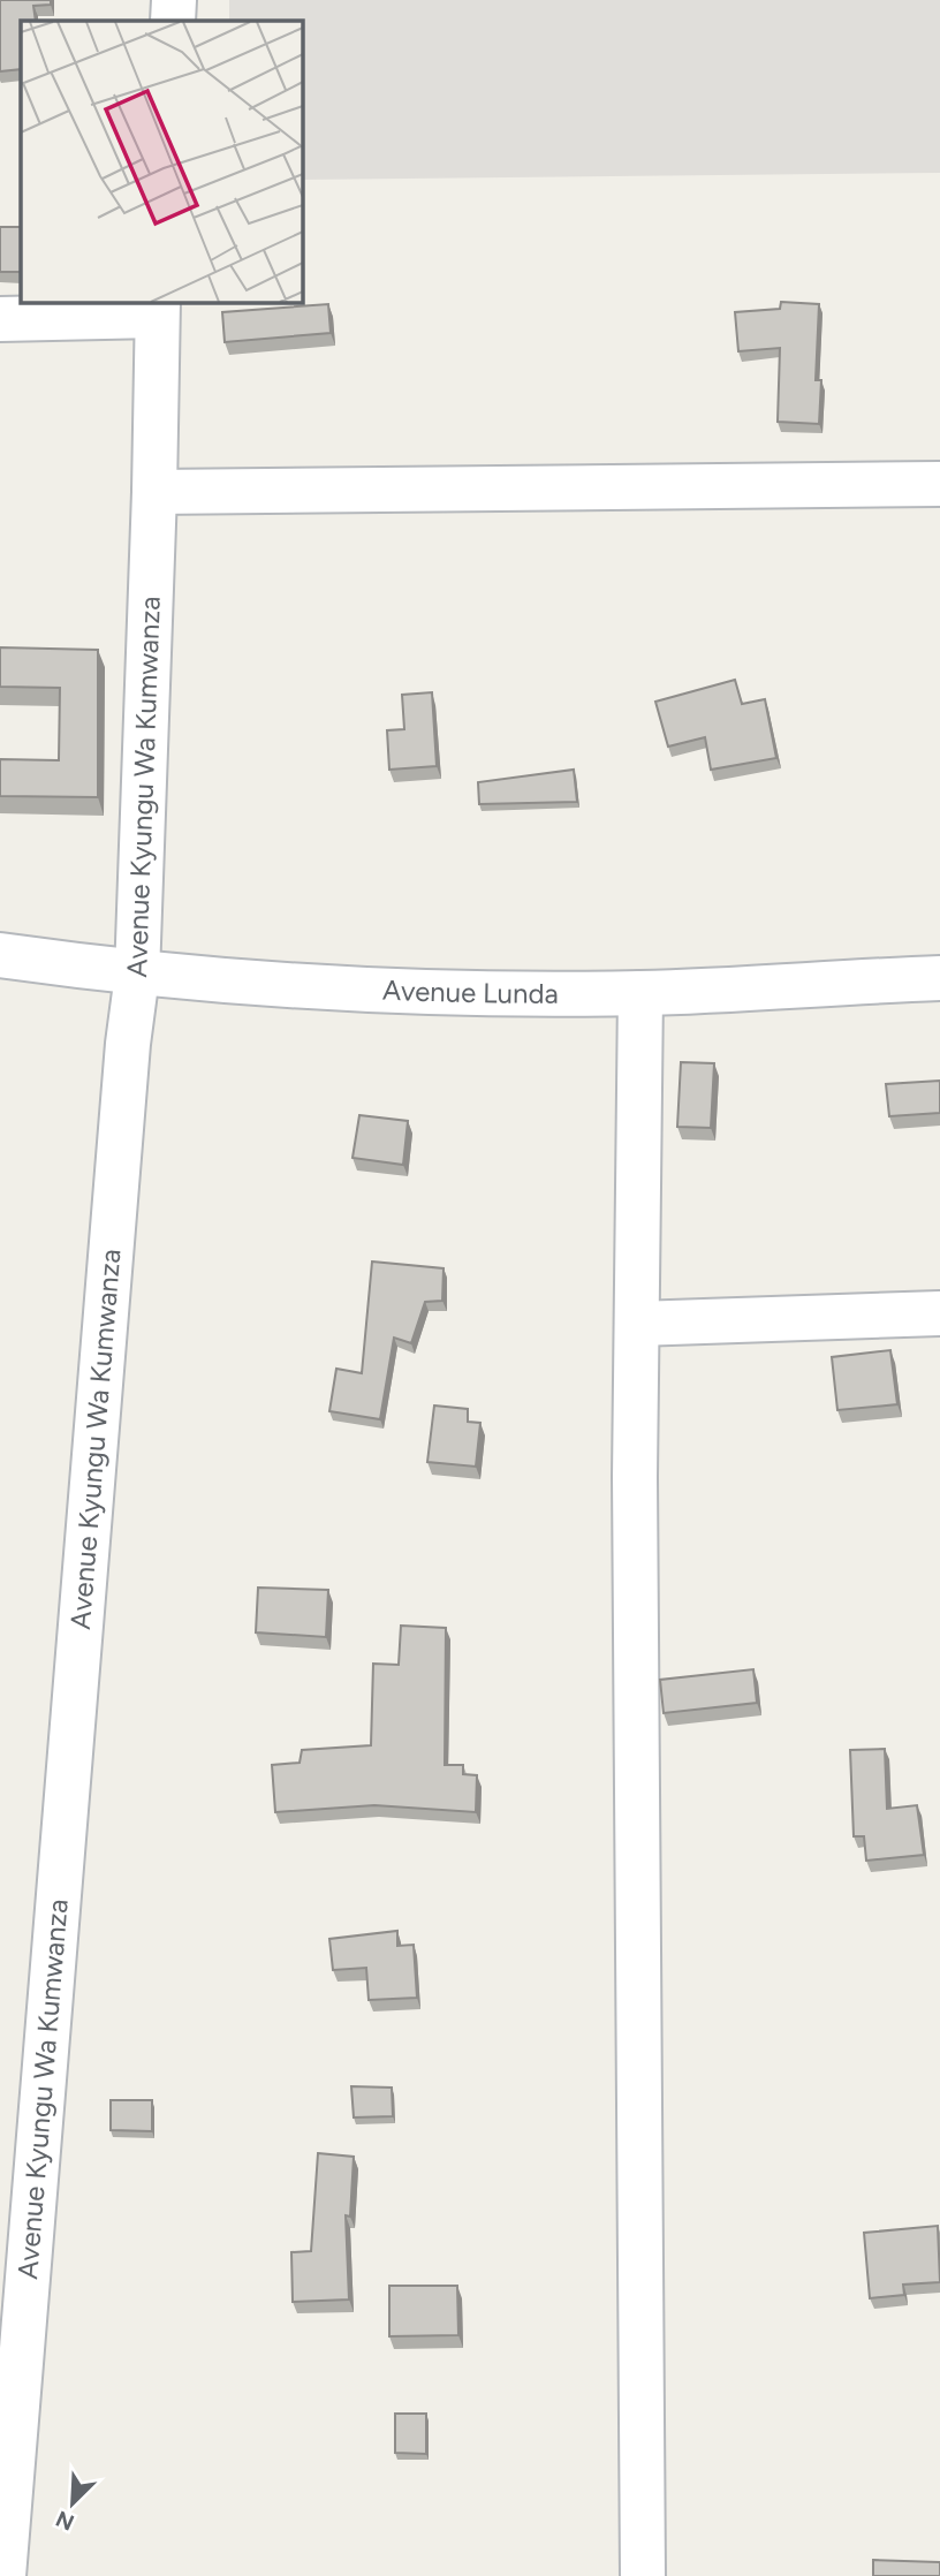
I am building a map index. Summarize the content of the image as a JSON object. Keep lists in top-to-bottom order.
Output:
{
  "streets": {
    "street": ["Avenue Kyungu Wa Kumwanza", "Avenue Lunda"]
  },
  "crossings": [
    ["Avenue Kyungu Wa Kumwanza", "Avenue Lunda"]
  ],
  "north": "bottom left"
}
